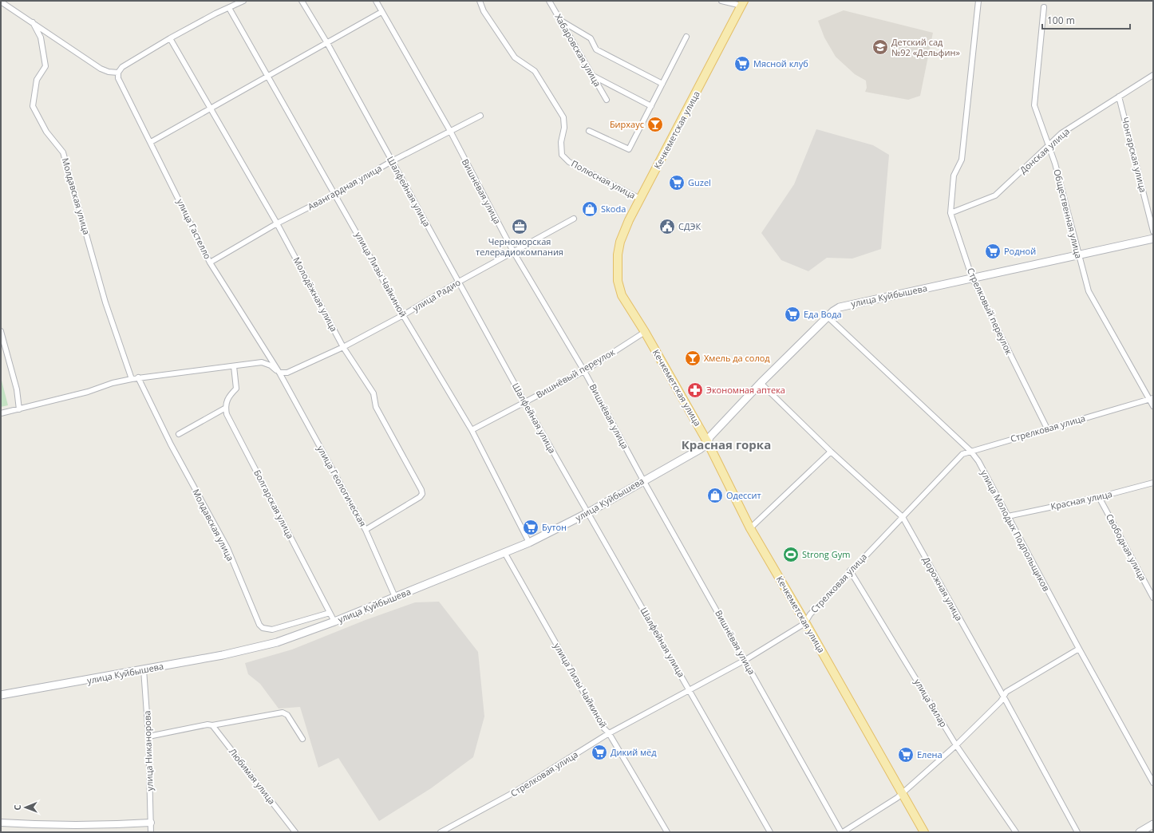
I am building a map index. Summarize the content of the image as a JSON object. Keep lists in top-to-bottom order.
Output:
{
  "streets": {
    "main road": ["Кечкеметская улица", "улица Куйбышева"],
    "street": [
      "Хабаровская улица",
      "Донская улица",
      "Чонгарская улица",
      "Полюсная улица",
      "Авангардная улица",
      "Шалфейная улица",
      "Вишнёвая улица",
      "Молдавская улица",
      "Общественная улица",
      "улица Гастелло",
      "улица Лизы Чайкиной",
      "Молодёжная улица",
      "улица Радио",
      "Стрелковый переулок",
      "Вишнёвый переулок",
      "Стрелковая улица",
      "улица Геологическая",
      "Красная улица",
      "Болгарская улица",
      "улица Молодых Подпольщиков",
      "Свободная улица",
      "Дорожная улица",
      "улица Вилар",
      "улица Никанорова",
      "Любимая улица"
    ]
  },
  "crossings": [
    ["Кечкеметская улица", "Полюсная улица"],
    ["Кечкеметская улица", "улица Куйбышева"],
    ["Кечкеметская улица", "Вишнёвый переулок"],
    ["Кечкеметская улица", "Стрелковая улица"],
    ["Донская улица", "Чонгарская улица"],
    ["Донская улица", "Общественная улица"],
    ["Донская улица", "Стрелковый переулок"],
    ["Авангардная улица", "Шалфейная улица"],
    ["Авангардная улица", "Вишнёвая улица"],
    ["Авангардная улица", "улица Гастелло"],
    ["Авангардная улица", "улица Лизы Чайкиной"],
    ["Авангардная улица", "Молодёжная улица"],
    ["Шалфейная улица", "улица Радио"],
    ["Шалфейная улица", "улица Куйбышева"],
    ["Шалфейная улица", "Вишнёвый переулок"],
    ["Шалфейная улица", "Стрелковая улица"],
    ["Вишнёвая улица", "улица Радио"],
    ["Вишнёвая улица", "улица Куйбышева"],
    ["Вишнёвая улица", "Вишнёвый переулок"],
    ["Вишнёвая улица", "Стрелковая улица"],
    ["Молдавская улица", "Болгарская улица"],
    ["Общественная улица", "улица Куйбышева"],
    ["Общественная улица", "Стрелковая улица"],
    ["улица Гастелло", "улица Радио"],
    ["улица Гастелло", "улица Геологическая"],
    ["улица Лизы Чайкиной", "улица Радио"],
    ["улица Лизы Чайкиной", "улица Куйбышева"],
    ["улица Лизы Чайкиной", "Вишнёвый переулок"],
    ["улица Лизы Чайкиной", "Стрелковая улица"],
    ["Молодёжная улица", "улица Радио"],
    ["Молодёжная улица", "улица Геологическая"],
    ["улица Куйбышева", "Стрелковый переулок"],
    ["улица Куйбышева", "улица Геологическая"],
    ["улица Куйбышева", "Болгарская улица"],
    ["улица Куйбышева", "улица Молодых Подпольщиков"],
    ["улица Куйбышева", "Дорожная улица"],
    ["улица Куйбышева", "улица Никанорова"],
    ["Стрелковый переулок", "Стрелковая улица"],
    ["Стрелковая улица", "улица Молодых Подпольщиков"],
    ["Стрелковая улица", "Дорожная улица"],
    ["Стрелковая улица", "улица Вилар"],
    ["Красная улица", "улица Молодых Подпольщиков"],
    ["Красная улица", "Свободная улица"]
  ],
  "districts": ["Красная горка"],
  "places": {
    "school or university": ["Детский сад №92 «Дельфин»"],
    "supermarket": [
      "Мясной клуб",
      "Guzel",
      "Родной",
      "Еда Вода",
      "Бутон",
      "Дикий мёд",
      "Елена"
    ],
    "bar": ["Бирхаус", "Хмель да солод"],
    "shop": ["Skoda", "Одессит"],
    "office": ["Черноморская телерадиокомпания"],
    "public building": ["СДЭК"],
    "pharmacy": ["Экономная аптека"],
    "sports": ["Strong Gym"]
  },
  "scale_bar": "100 m",
  "north": "left"
}
